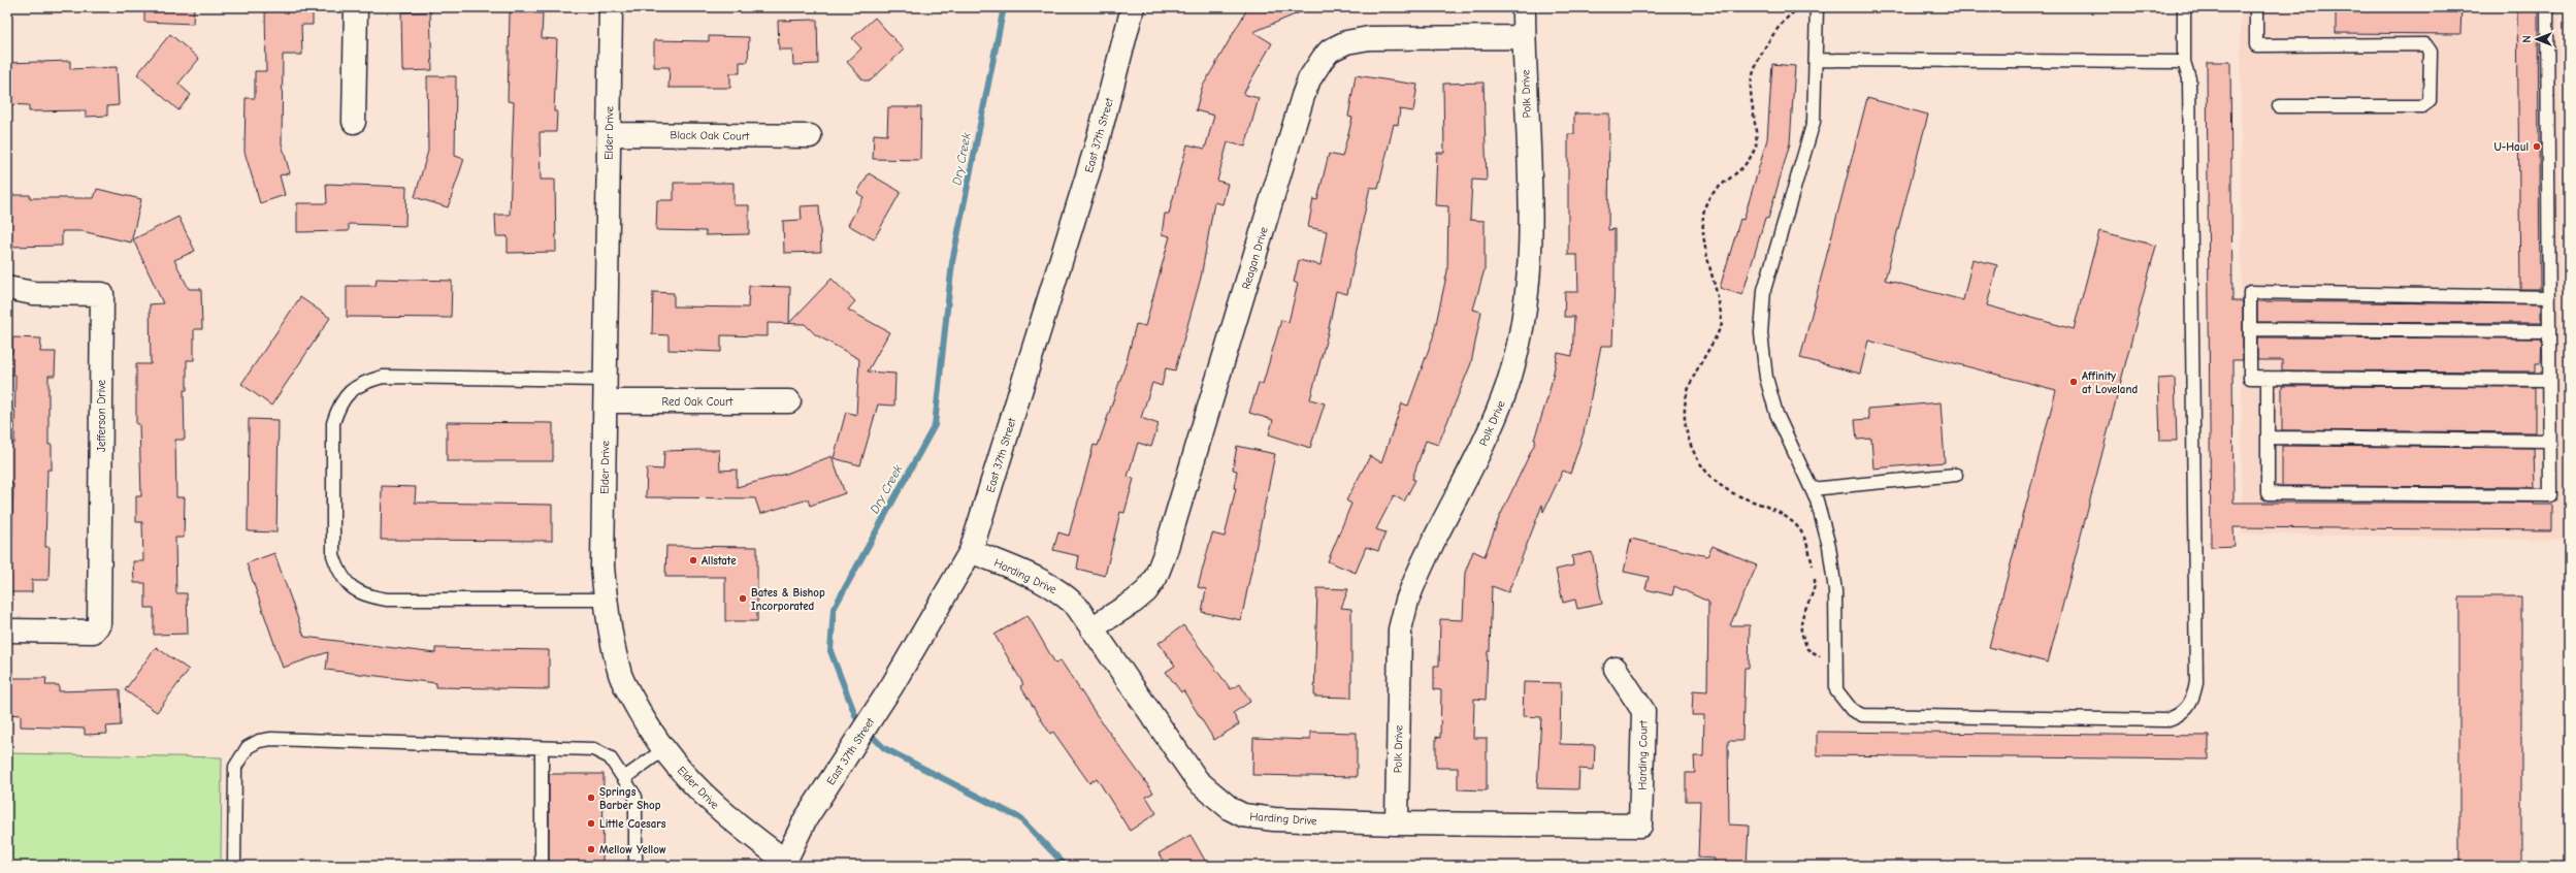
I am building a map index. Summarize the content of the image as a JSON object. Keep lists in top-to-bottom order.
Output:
{
  "streets": {
    "street": [
      "Polk Drive",
      "Elder Drive",
      "Black Oak Court",
      "East 37th Street",
      "Reagan Drive",
      "Red Oak Court",
      "Jefferson Drive",
      "Harding Drive",
      "Harding Court"
    ]
  },
  "crossings": [
    ["Polk Drive", "Reagan Drive"],
    ["Polk Drive", "Harding Drive"],
    ["Elder Drive", "Black Oak Court"],
    ["Elder Drive", "East 37th Street"],
    ["Elder Drive", "Red Oak Court"],
    ["East 37th Street", "Harding Drive"],
    ["Reagan Drive", "Harding Drive"],
    ["Harding Drive", "Harding Court"]
  ],
  "water": ["Dry Creek"],
  "places": [
    "U-Haul",
    "Affinity at Loveland",
    "Allstate",
    "Bates & Bishop Incorporated",
    "Springs Barber Shop",
    "Little Caesars",
    "Mellow Yellow"
  ],
  "north": "left"
}
